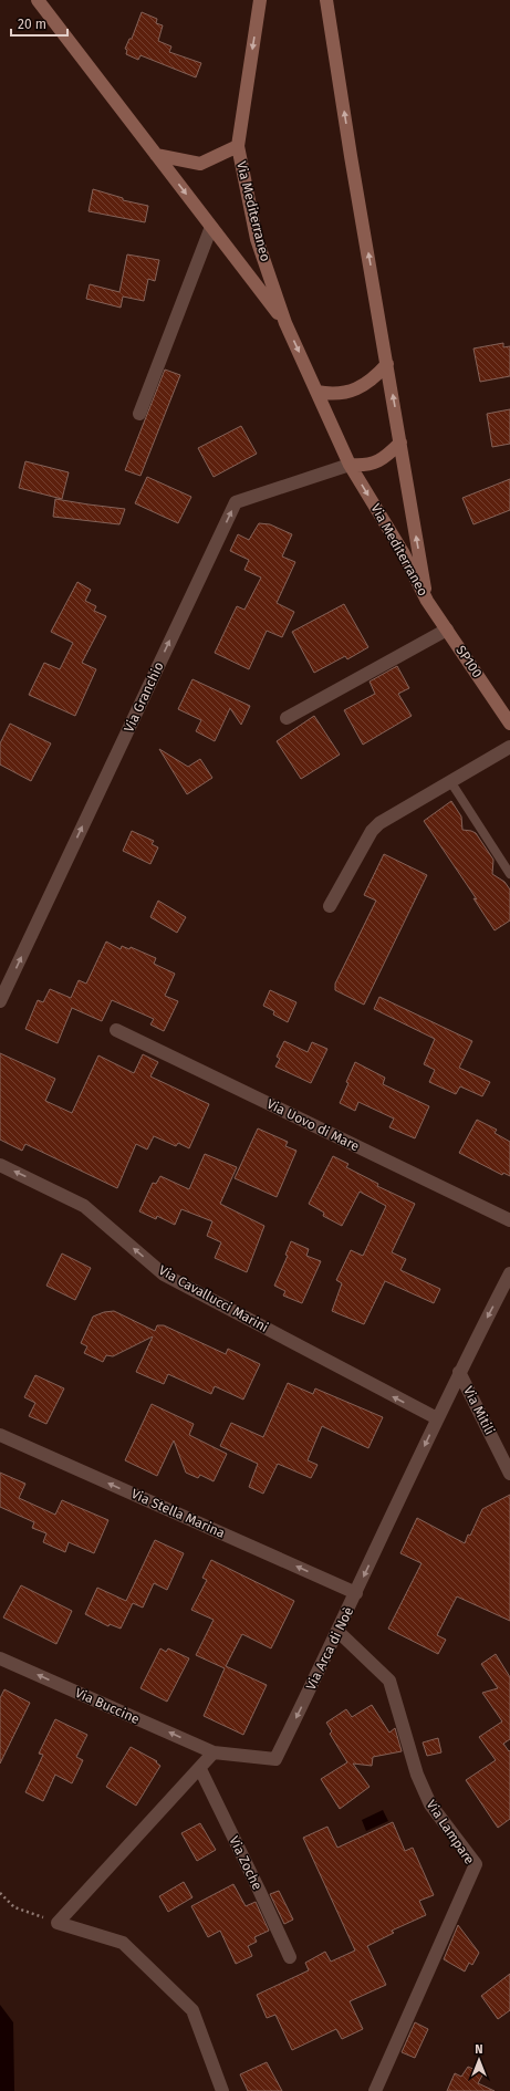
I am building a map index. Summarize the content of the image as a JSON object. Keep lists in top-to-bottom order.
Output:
{
  "streets": {
    "main road": ["Via Mediterraneo", "SP100"],
    "street": [
      "Via Granchio",
      "Via Uovo di Mare",
      "Via Cavallucci Marini",
      "Via Mitili",
      "Via Stella Marina",
      "Via Arca di Noè",
      "Via Buccine",
      "Via Lampare",
      "Via Zoche"
    ]
  },
  "crossings": [
    ["Via Mediterraneo", "SP100"],
    ["Via Mediterraneo", "Via Granchio"],
    ["Via Cavallucci Marini", "Via Arca di Noè"],
    ["Via Mitili", "Via Arca di Noè"],
    ["Via Stella Marina", "Via Arca di Noè"],
    ["Via Arca di Noè", "Via Buccine"],
    ["Via Arca di Noè", "Via Lampare"]
  ],
  "one_way": [
    "Via Granchio",
    "Via Cavallucci Marini",
    "Via Stella Marina",
    "Via Arca di Noè",
    "Via Buccine"
  ],
  "scale_bar": "20 m",
  "north": "top"
}
